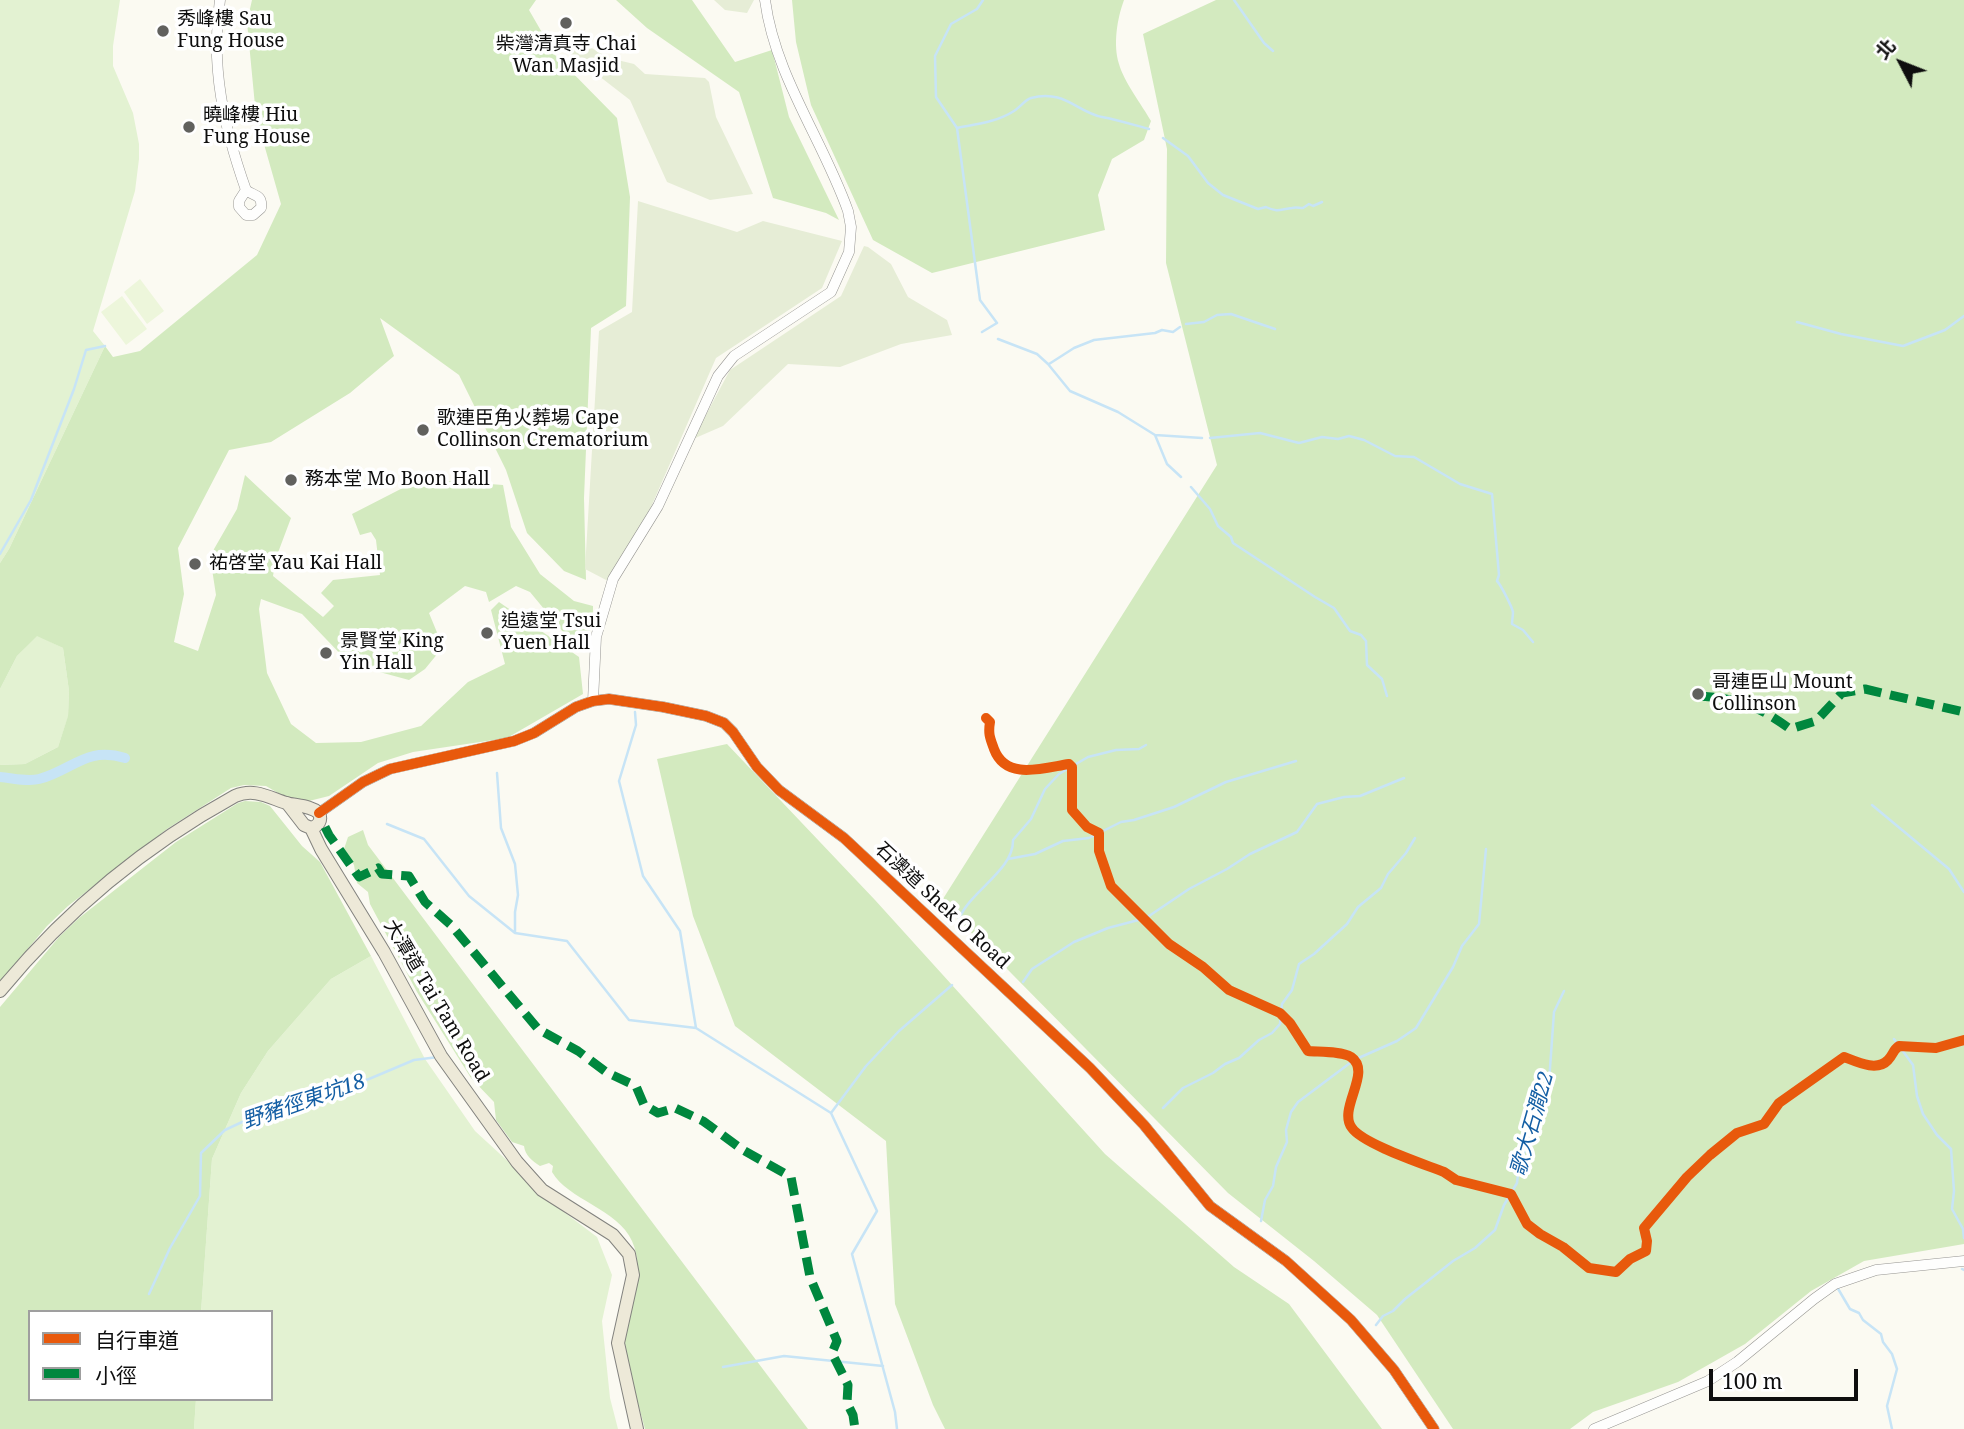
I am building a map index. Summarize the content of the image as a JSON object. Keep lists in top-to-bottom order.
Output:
{
  "streets": {
    "main road": ["大潭道 Tai Tam Road"],
    "street": ["石澳道 Shek O Road"]
  },
  "water": ["野豬徑東坑18", "歌大石澗22"],
  "places": [
    "柴灣清真寺 Chai Wan Masjid",
    "秀峰樓 Sau Fung House",
    "曉峰樓 Hiu Fung House",
    "歌連臣角火葬場 Cape Collinson Crematorium",
    "務本堂 Mo Boon Hall",
    "祐啓堂 Yau Kai Hall",
    "追遠堂 Tsui Yuen Hall",
    "景賢堂 King Yin Hall",
    "哥連臣山 Mount Collinson"
  ],
  "legend": ["自行車道", "小徑"],
  "scale_bar": "100 m",
  "north": "top left"
}
